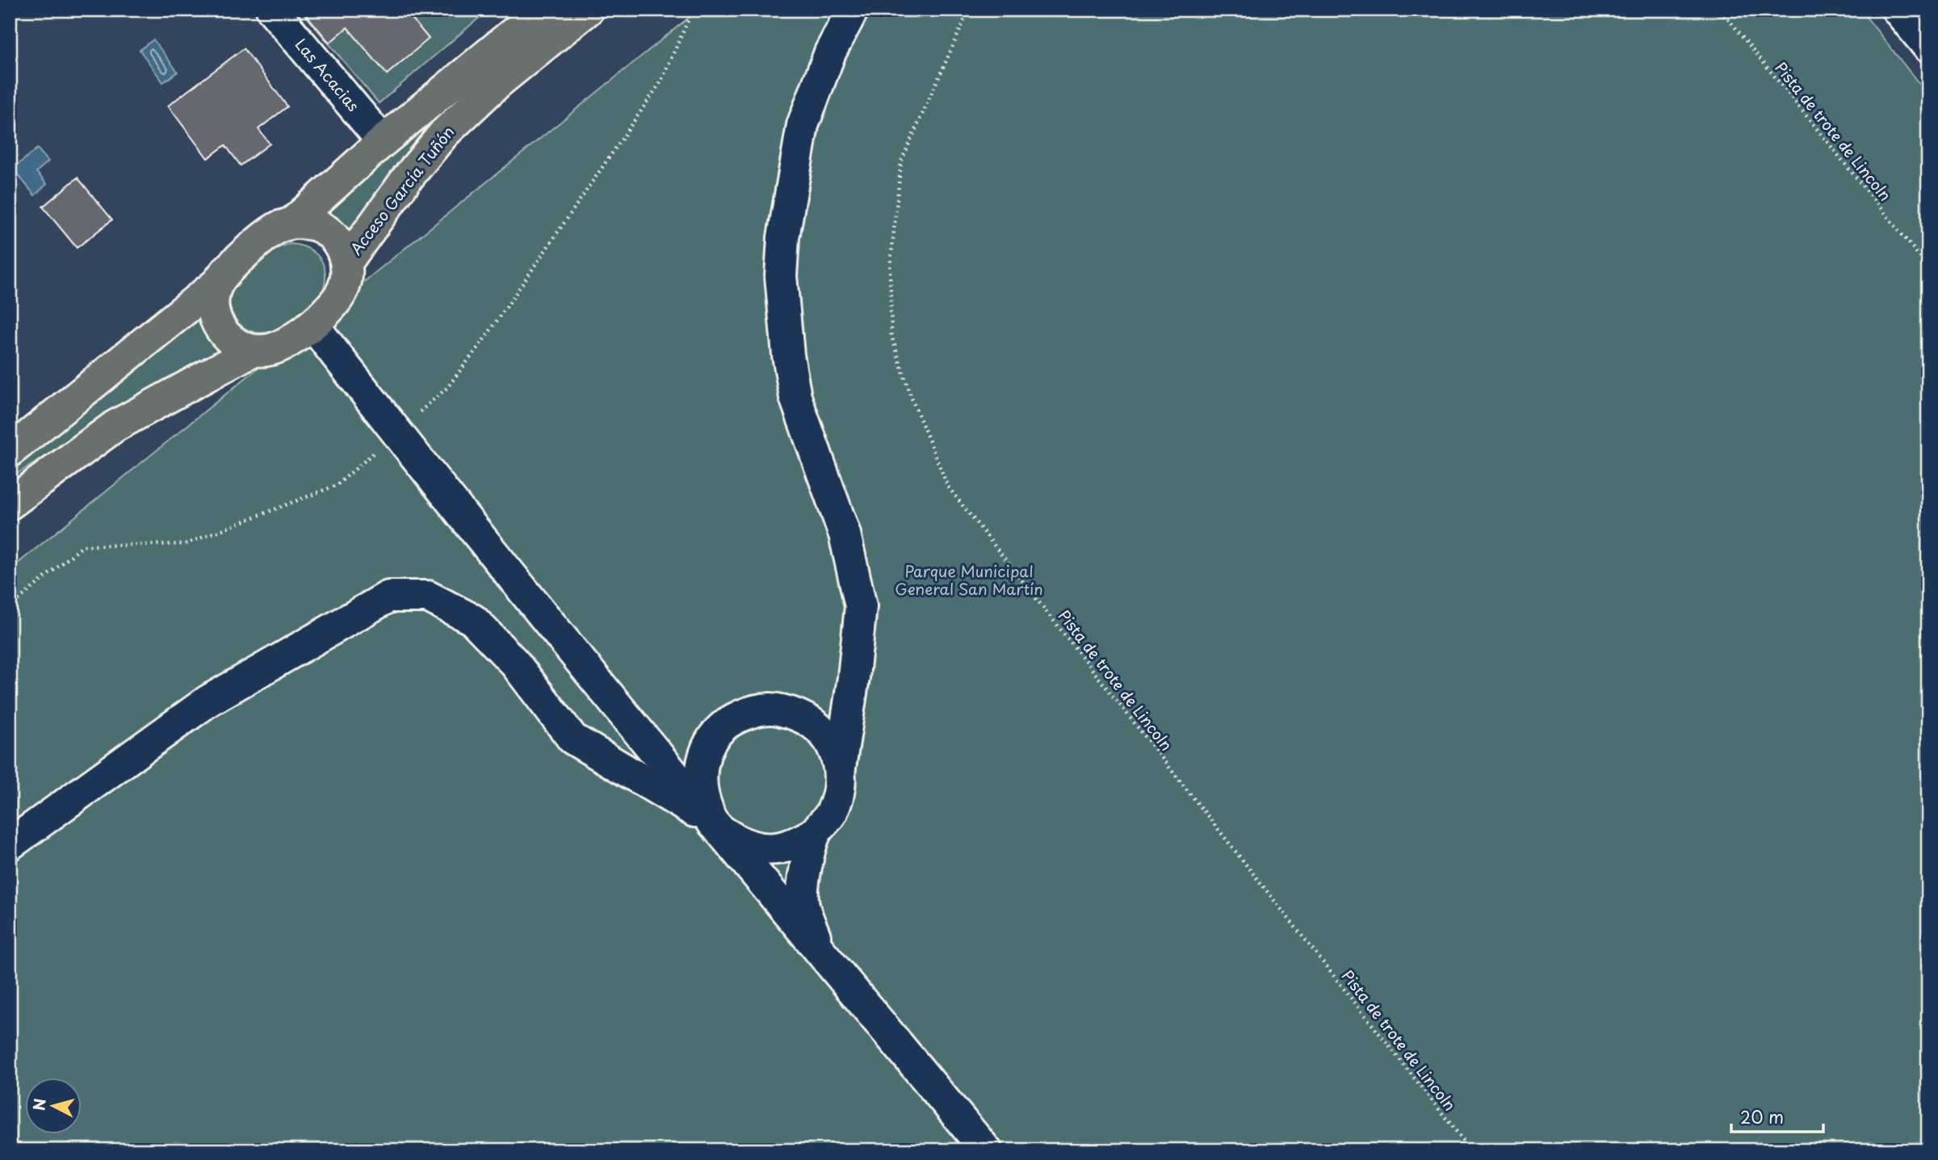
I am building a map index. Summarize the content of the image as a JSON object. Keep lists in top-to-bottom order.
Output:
{
  "streets": {
    "main road": ["Acceso García Tuñón"],
    "street": ["Las Acacias"],
    "path": ["Pista de trote de Lincoln"]
  },
  "parks": ["Parque Municipal General San Martín"],
  "scale_bar": "20 m",
  "north": "left"
}
